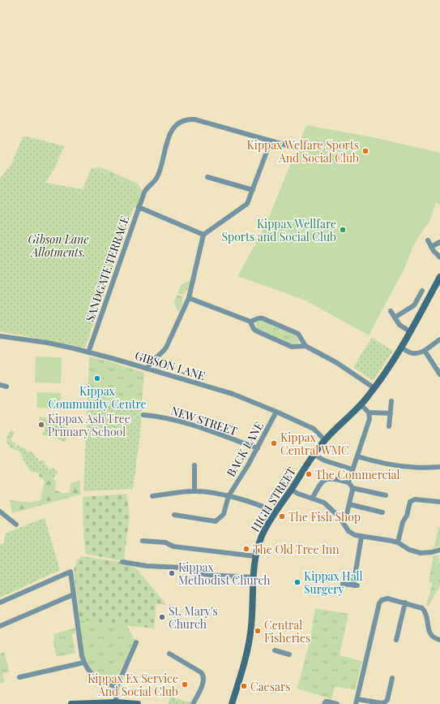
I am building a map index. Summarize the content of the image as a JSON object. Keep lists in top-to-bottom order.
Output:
{
  "streets": {
    "main road": ["HIGH STREET"],
    "street": [
      "SANDGATE TERRACE",
      "GIBSON LANE",
      "NEW STREET",
      "BACK LANE"
    ]
  },
  "crossings": [
    ["SANDGATE TERRACE", "GIBSON LANE"],
    ["GIBSON LANE", "BACK LANE"],
    ["GIBSON LANE", "HIGH STREET"],
    ["NEW STREET", "BACK LANE"]
  ],
  "parks": ["Gibson Lane Allotments."],
  "places": [
    "Kippax Welfare Sports And Social Club",
    "Kippax Wellfare Sports and Social Club",
    "Kippax Community Centre",
    "Kippax Ash Tree Primary School",
    "Kippax Central WMC",
    "The Commercial",
    "The Fish Shop",
    "The Old Tree Inn",
    "Kippax Methodist Church",
    "Kippax Hall Surgery",
    "St. Mary's Church",
    "Central Fisheries",
    "Kippax Ex Service And Social Club",
    "Caesars"
  ]
}
